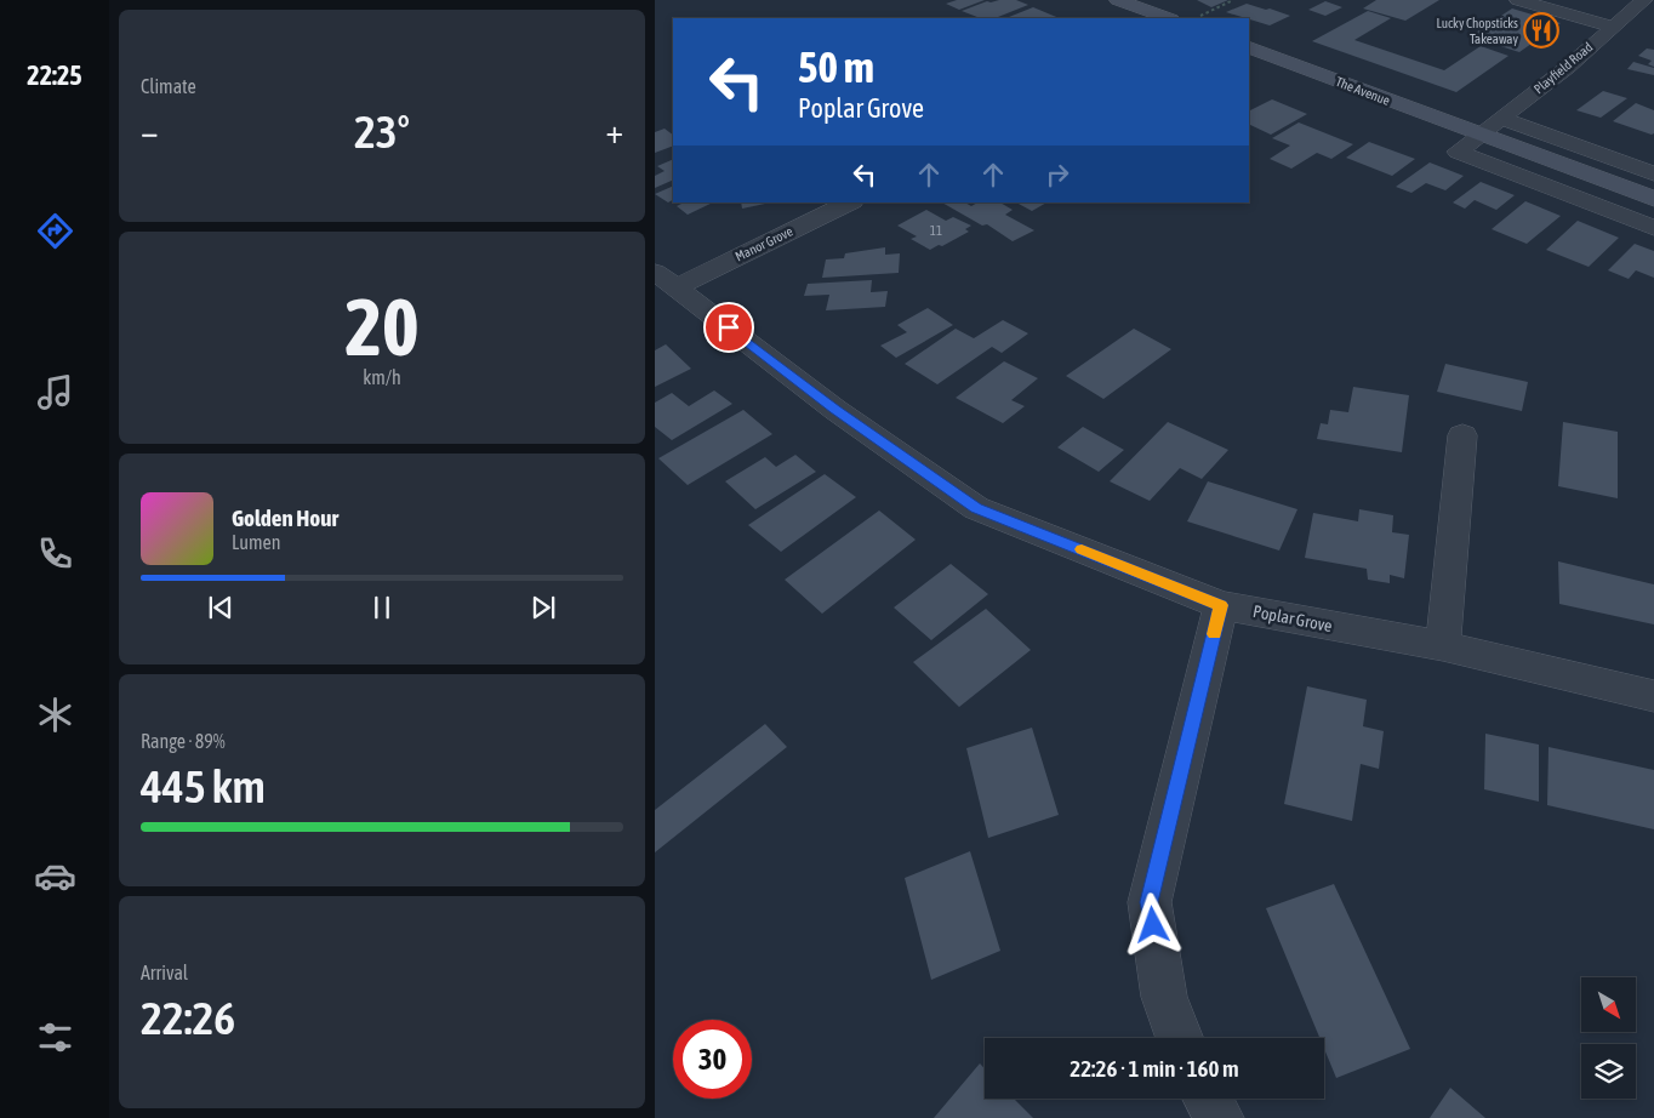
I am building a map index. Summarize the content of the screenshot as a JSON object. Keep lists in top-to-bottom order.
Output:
{
  "streets": {
    "street": [
      "Playfield Road",
      "The Avenue",
      "Manor Grove",
      "Poplar Grove"
    ]
  },
  "crossings": [
    ["Playfield Road", "The Avenue"],
    ["Manor Grove", "Poplar Grove"]
  ],
  "places": {
    "restaurant": ["Lucky Chopsticks Takeaway"]
  },
  "house_numbers": ["11"],
  "north": "bottom right",
  "page": {
    "tabs": "22:25",
    "tile": [
      "Climate",
      ["20", "km/h"],
      ["Range · 89%", "445 km"],
      ["Arrival", "22:26"]
    ],
    "turn": ["50 m", "Poplar Grove"],
    "heat": ["−", "23°", "+"],
    "song": ["Golden Hour", "Lumen"],
    "limit": "30",
    "trip": "22:26 · 1 min · 160 m"
  }
}
